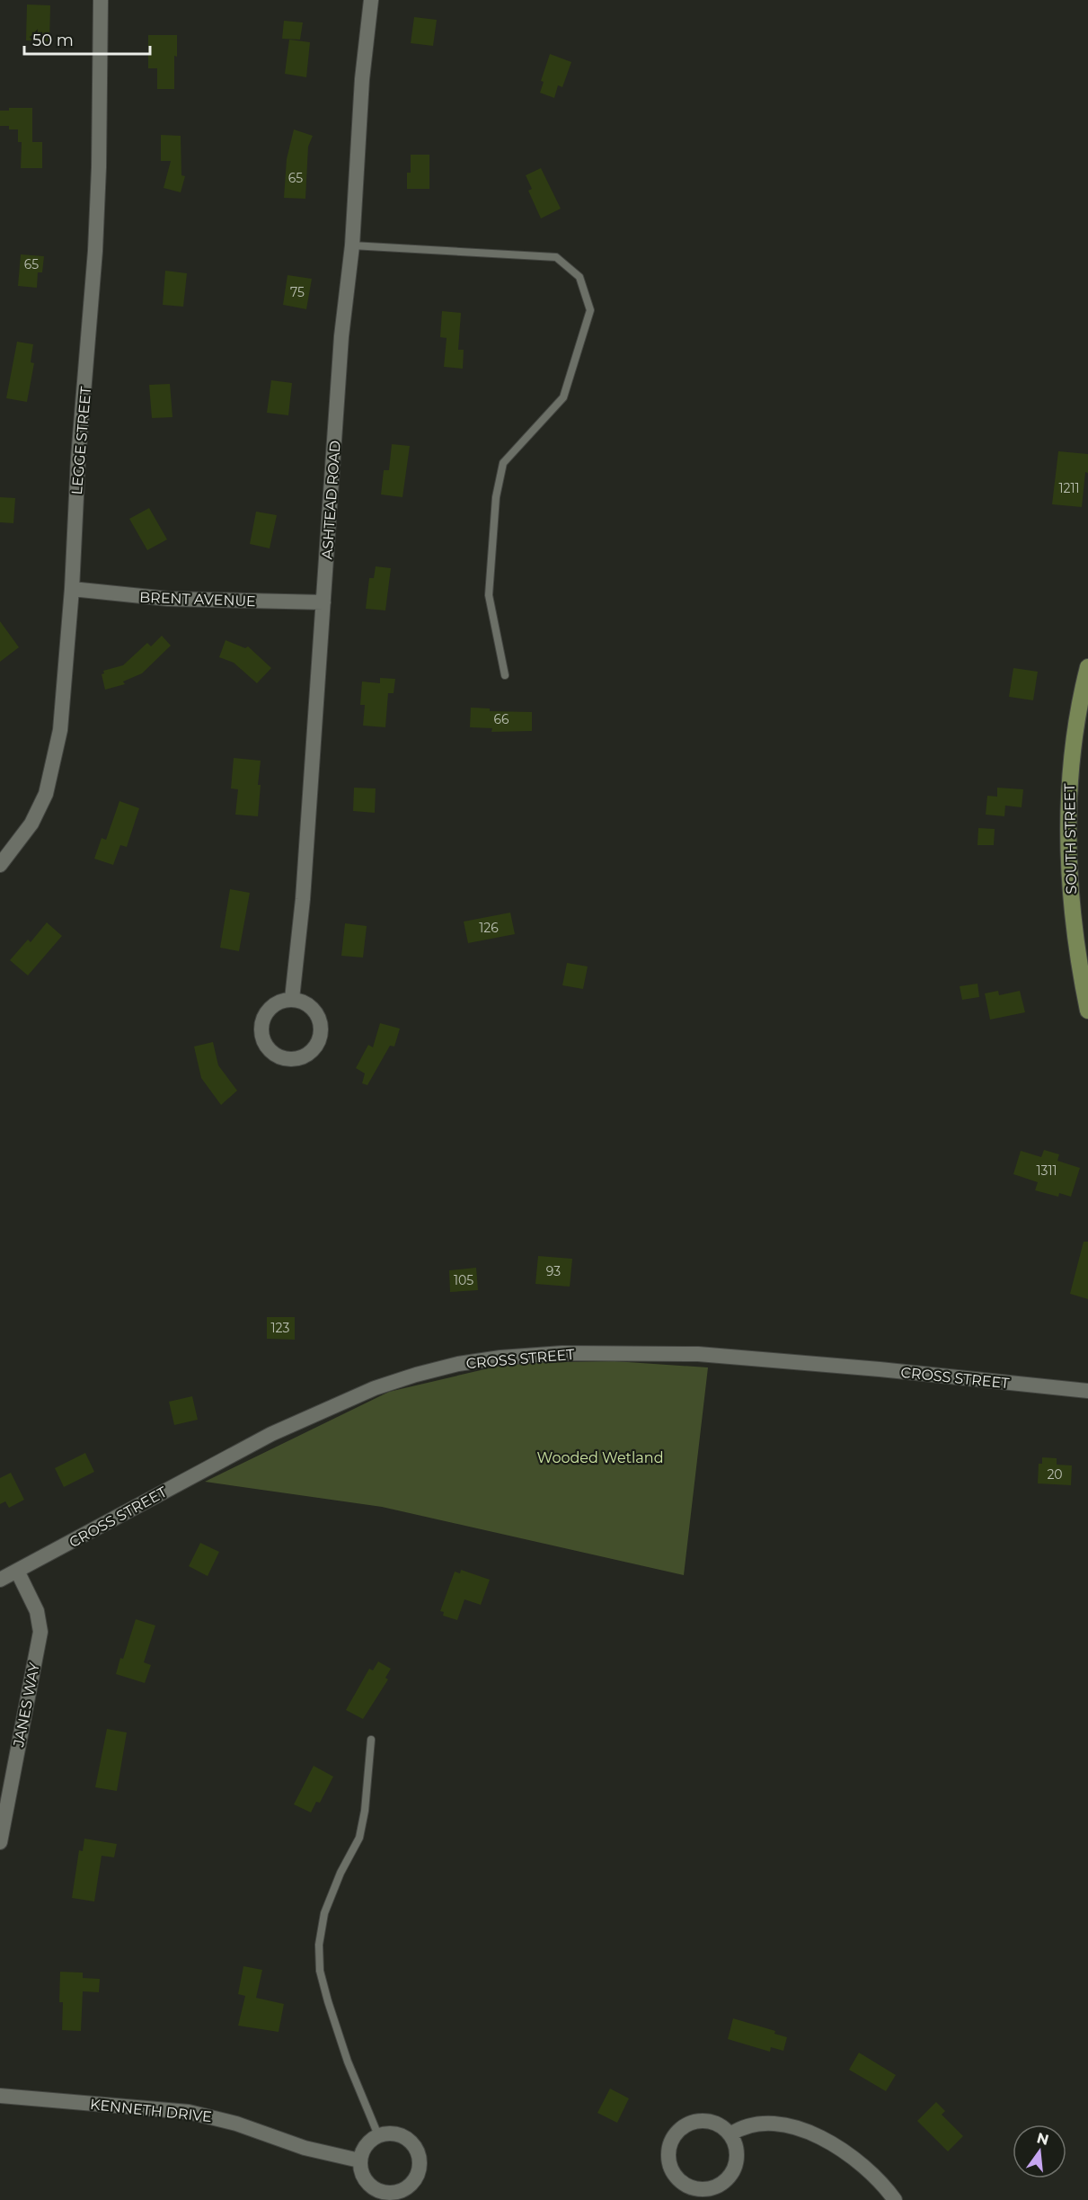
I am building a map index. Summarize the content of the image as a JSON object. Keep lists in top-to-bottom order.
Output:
{
  "streets": {
    "street": [
      "LEGGE STREET",
      "ASHTEAD ROAD",
      "BRENT AVENUE",
      "SOUTH STREET",
      "CROSS STREET",
      "JANES WAY",
      "KENNETH DRIVE"
    ]
  },
  "crossings": [
    ["LEGGE STREET", "BRENT AVENUE"],
    ["ASHTEAD ROAD", "BRENT AVENUE"],
    ["CROSS STREET", "JANES WAY"]
  ],
  "parks": ["Wooded Wetland"],
  "house_numbers": [
    "65",
    "65",
    "75",
    "1211",
    "66",
    "126",
    "1311",
    "93",
    "105",
    "123",
    "20"
  ],
  "scale_bar": "50 m",
  "north": "top"
}
